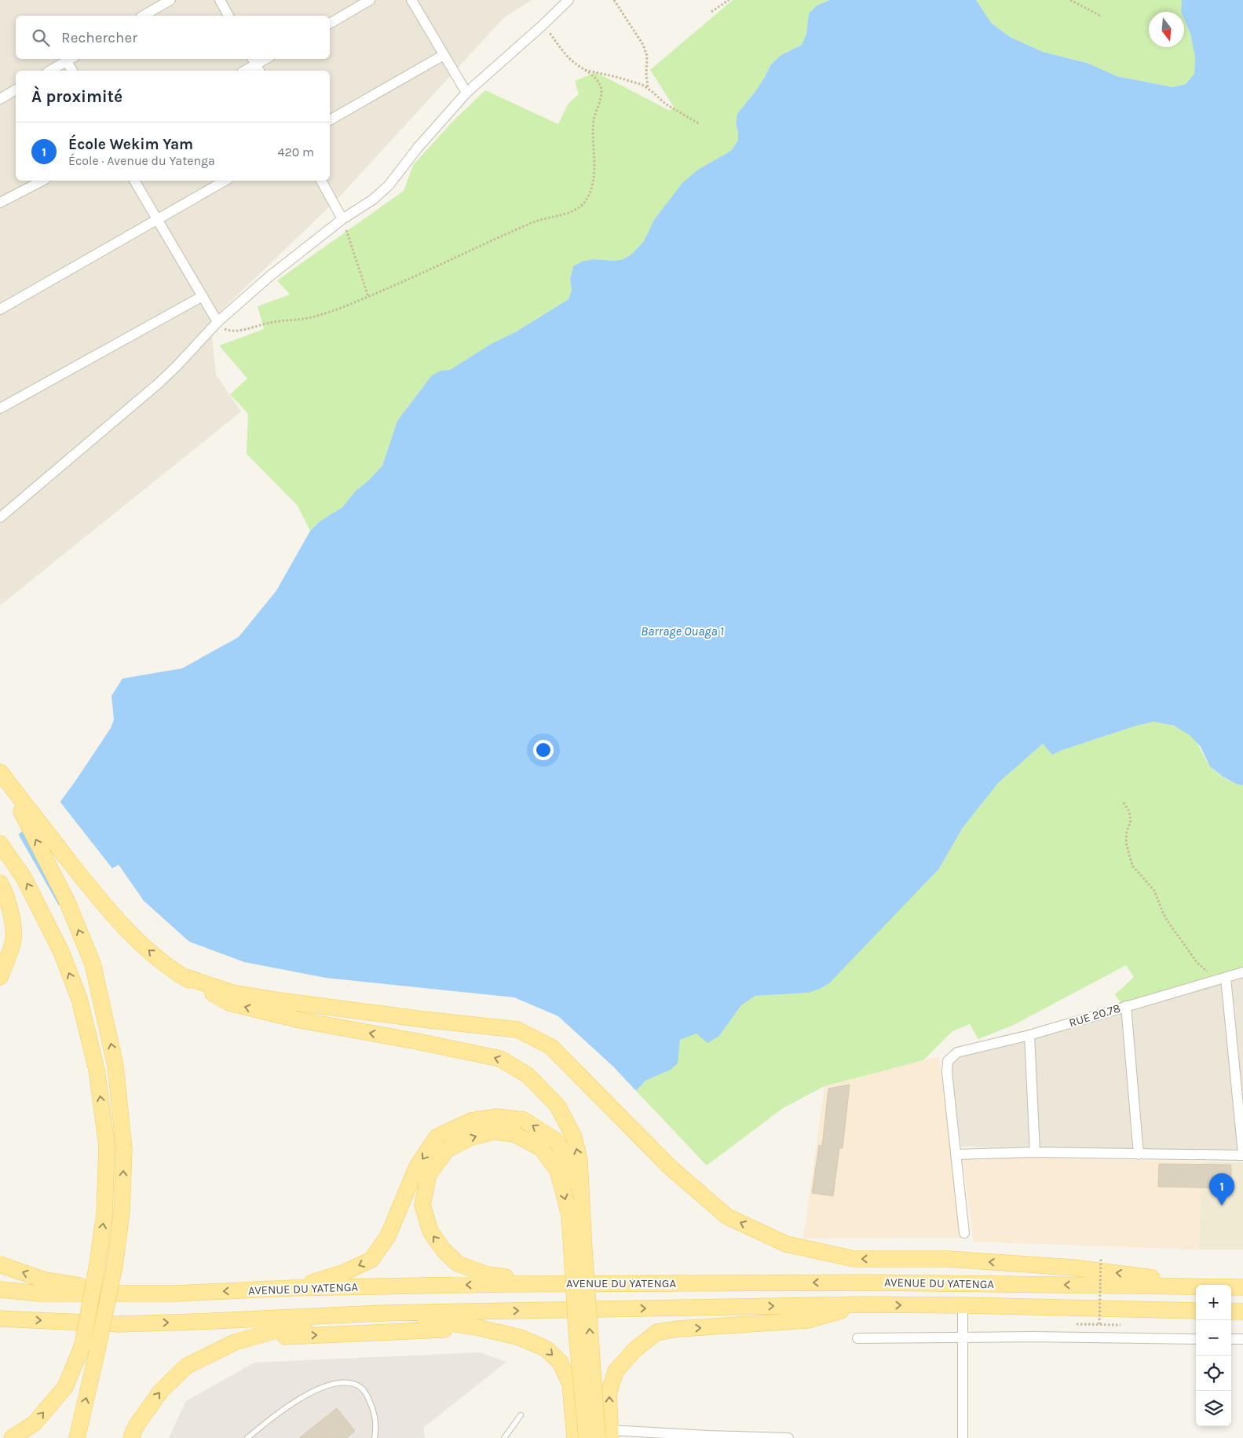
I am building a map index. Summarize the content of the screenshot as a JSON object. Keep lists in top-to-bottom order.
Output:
{
  "streets": {
    "main road": ["AVENUE DU YATENGA"],
    "street": ["RUE 20.78"]
  },
  "water": ["Barrage Ouaga 1"],
  "north": "bottom",
  "page": {
    "search": "Rechercher",
    "heading": "À proximité",
    "list": [
      {
        "mark": "1",
        "name": "École Wekim Yam",
        "note": "École · Avenue du Yatenga",
        "value": "420 m"
      }
    ],
    "pins": "1",
    "map_buttons": ["+", "−"]
  }
}
